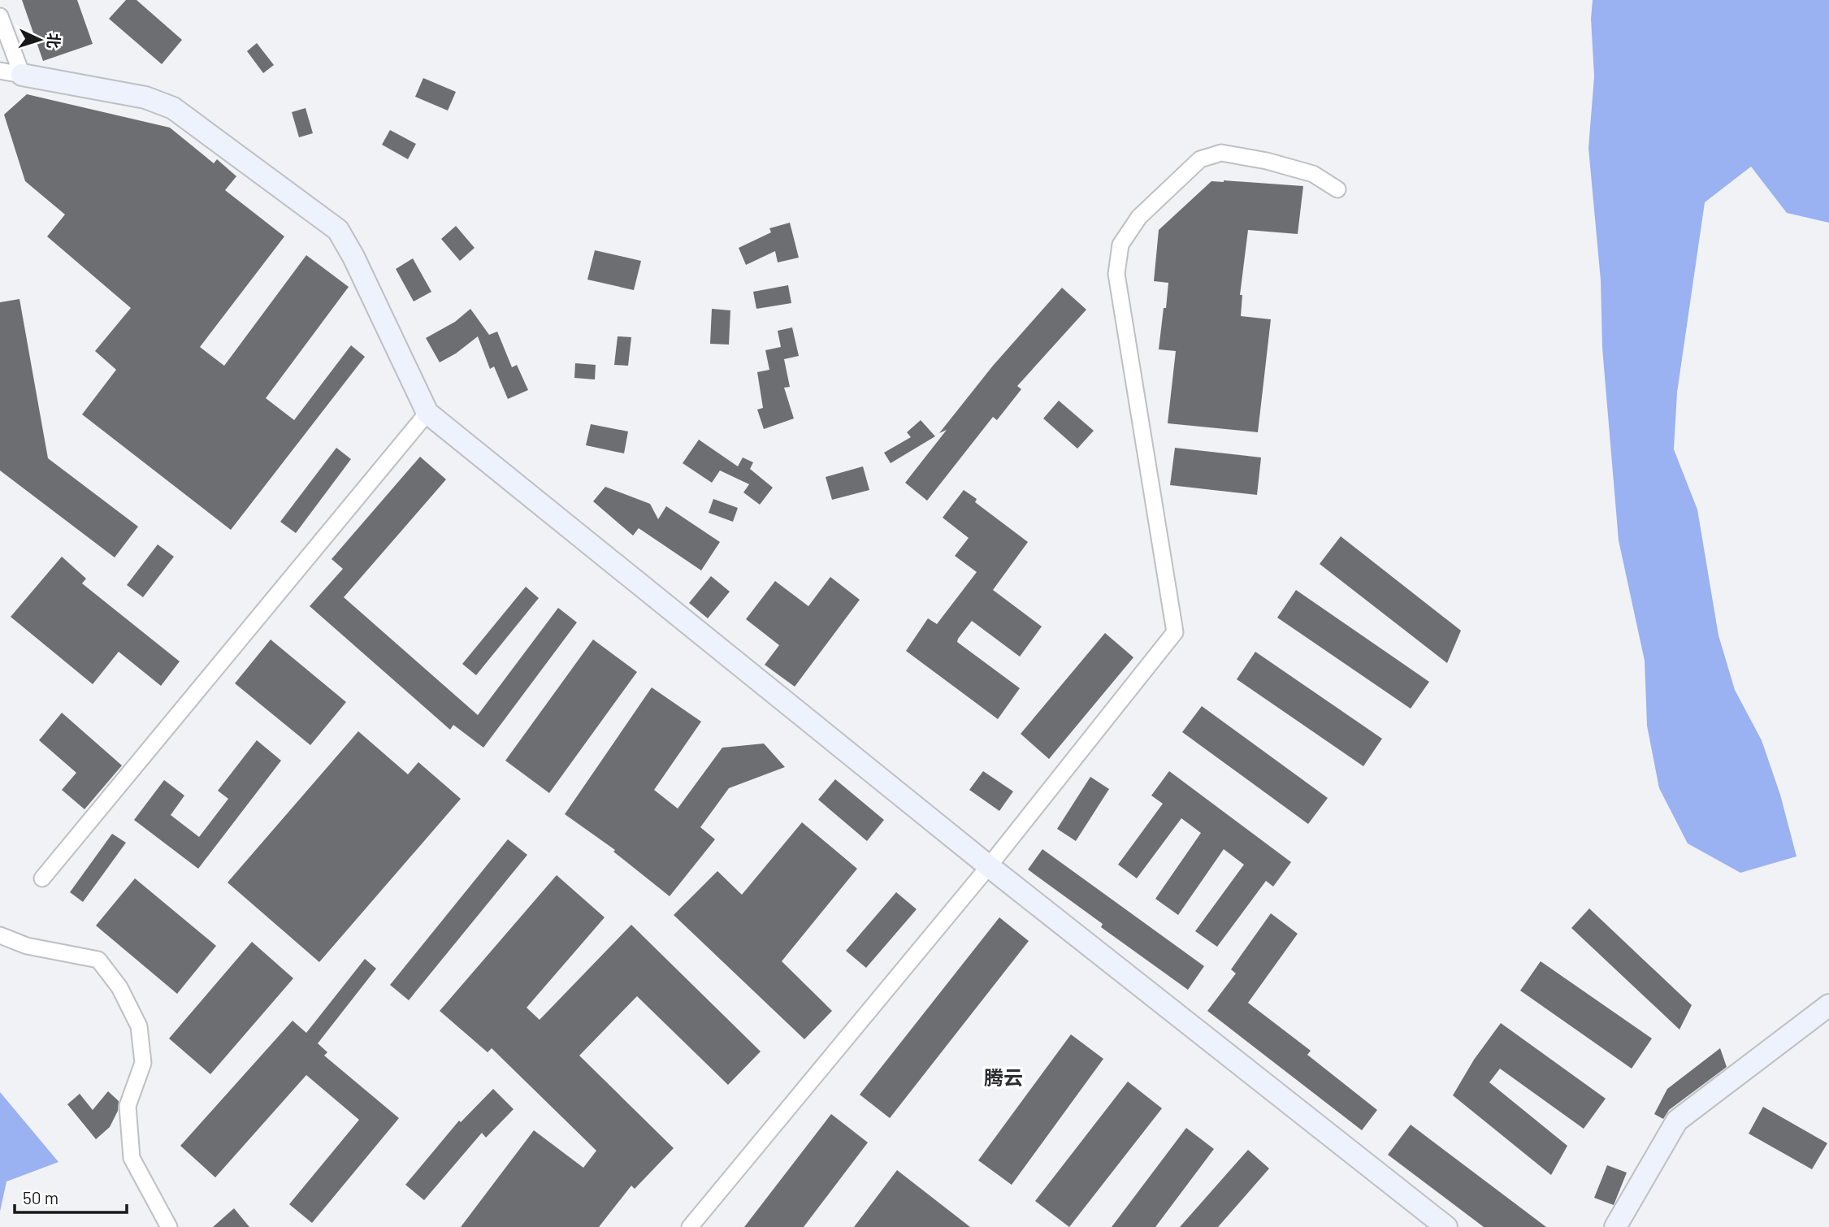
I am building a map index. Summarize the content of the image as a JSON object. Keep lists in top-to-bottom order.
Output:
{
  "districts": ["腾云"],
  "scale_bar": "50 m",
  "north": "right"
}
